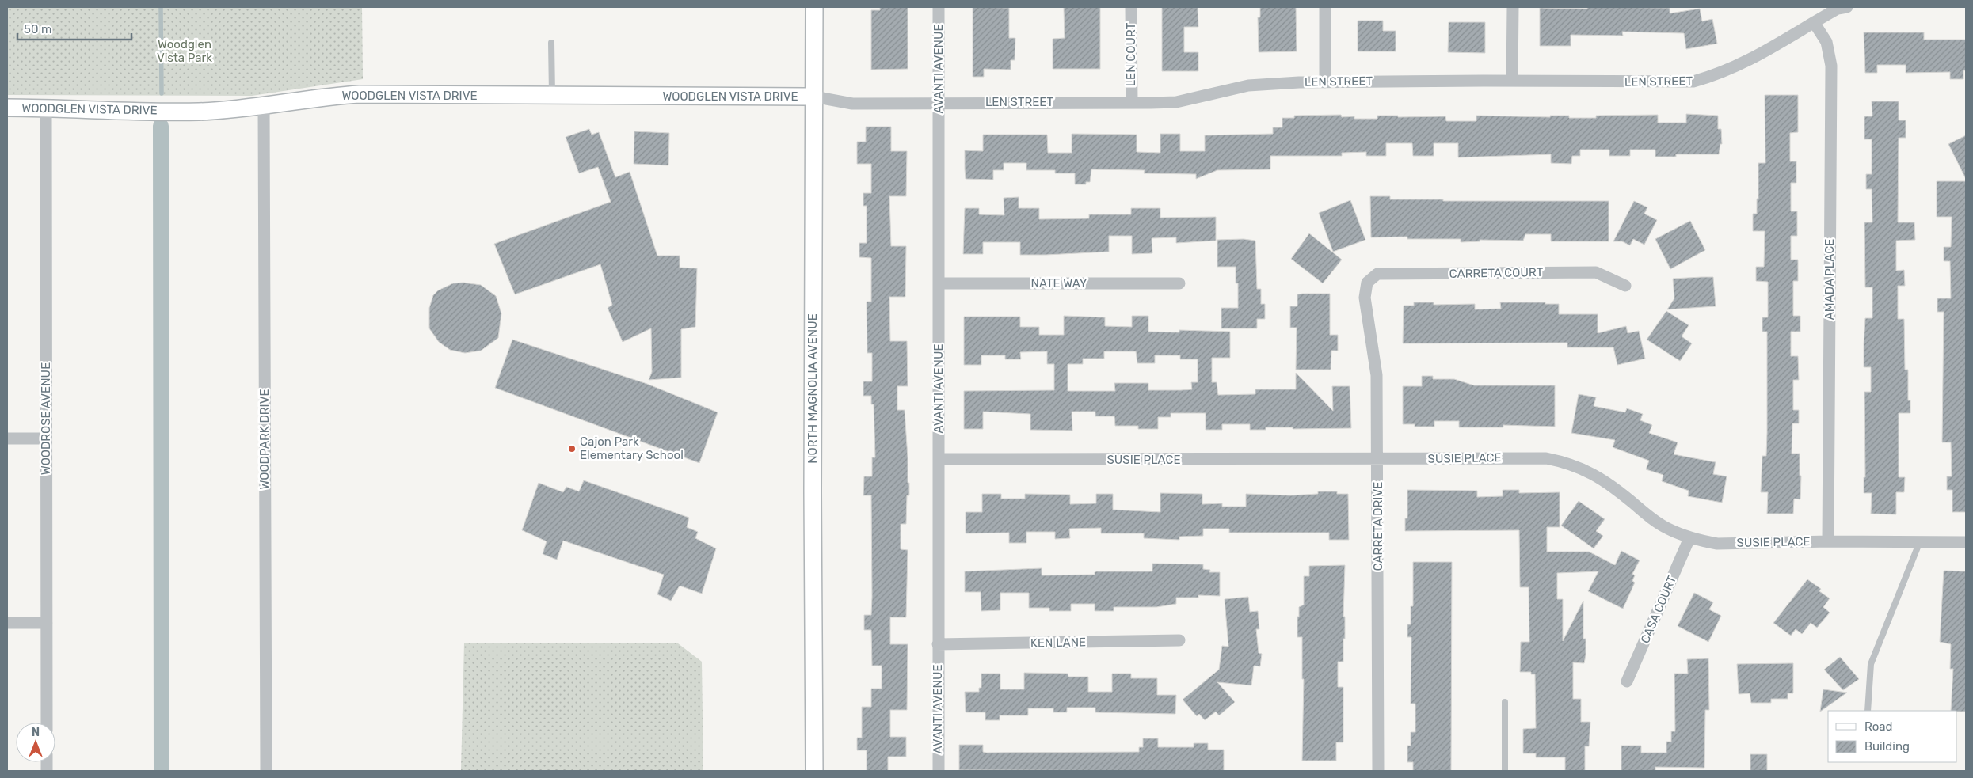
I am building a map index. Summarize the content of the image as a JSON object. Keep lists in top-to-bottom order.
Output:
{
  "streets": {
    "main road": ["WOODGLEN VISTA DRIVE", "NORTH MAGNOLIA AVENUE"],
    "street": [
      "LEN COURT",
      "AVANTI AVENUE",
      "LEN STREET",
      "CARRETA COURT",
      "AMADA PLACE",
      "NATE WAY",
      "WOODROSE AVENUE",
      "WOODPARK DRIVE",
      "SUSIE PLACE",
      "CARRETA DRIVE",
      "CASA COURT",
      "KEN LANE"
    ]
  },
  "crossings": [
    ["LEN COURT", "LEN STREET"],
    ["AVANTI AVENUE", "LEN STREET"],
    ["AVANTI AVENUE", "NATE WAY"],
    ["AVANTI AVENUE", "SUSIE PLACE"],
    ["AVANTI AVENUE", "KEN LANE"],
    ["LEN STREET", "WOODGLEN VISTA DRIVE"],
    ["LEN STREET", "AMADA PLACE"],
    ["LEN STREET", "NORTH MAGNOLIA AVENUE"],
    ["WOODGLEN VISTA DRIVE", "NORTH MAGNOLIA AVENUE"],
    ["WOODGLEN VISTA DRIVE", "WOODROSE AVENUE"],
    ["WOODGLEN VISTA DRIVE", "WOODPARK DRIVE"],
    ["CARRETA COURT", "CARRETA DRIVE"],
    ["AMADA PLACE", "SUSIE PLACE"],
    ["SUSIE PLACE", "CARRETA DRIVE"],
    ["SUSIE PLACE", "CASA COURT"]
  ],
  "parks": ["Woodglen Vista Park"],
  "places": ["Cajon Park Elementary School"],
  "legend": ["Road", "Building"],
  "scale_bar": "50 m",
  "north": "top"
}
